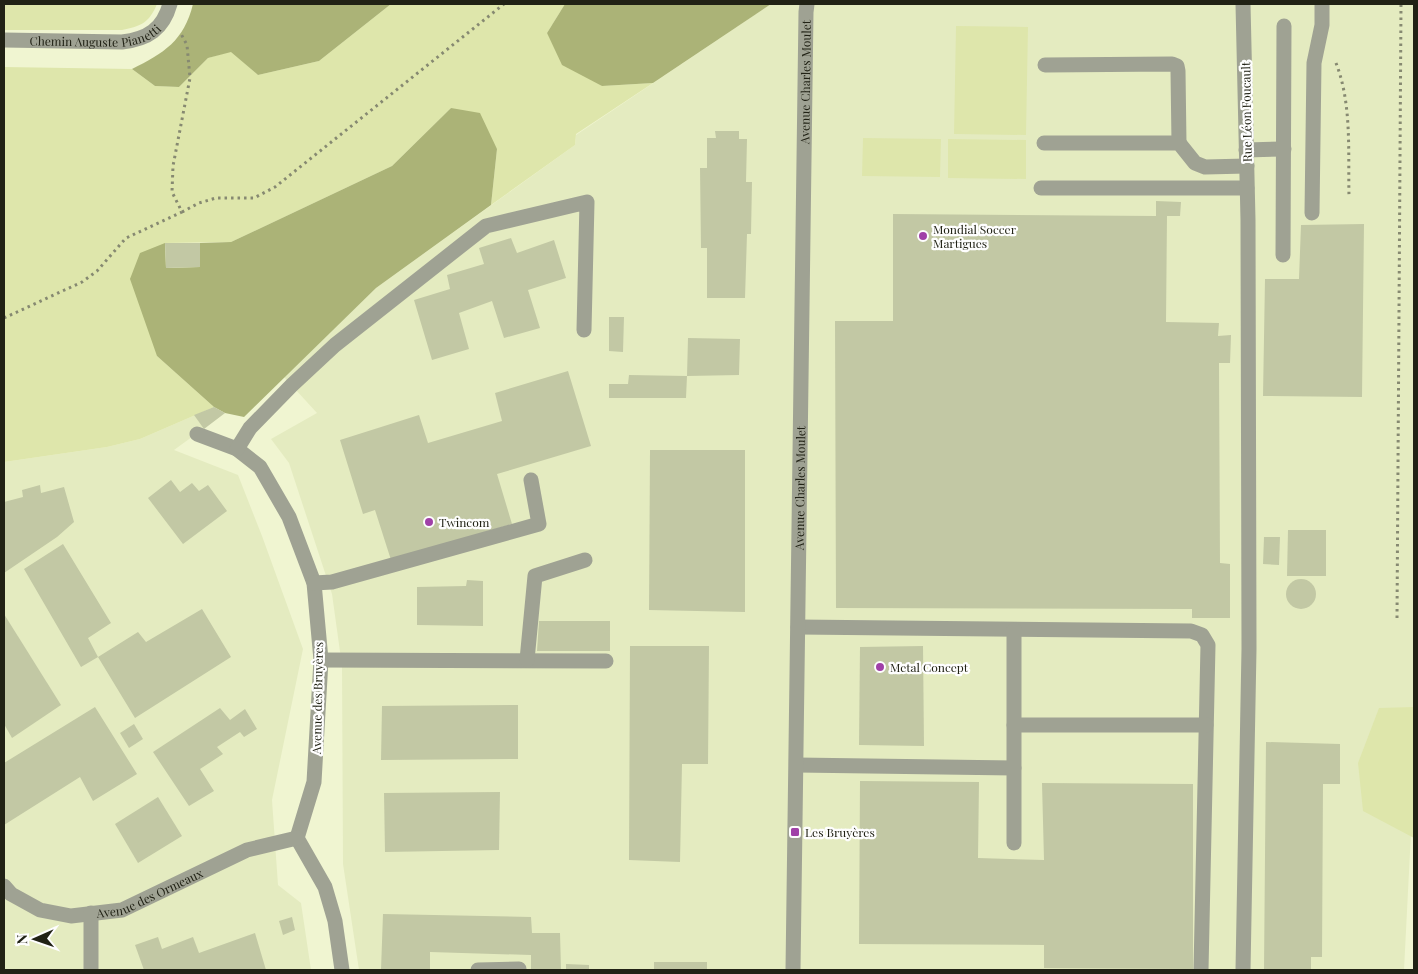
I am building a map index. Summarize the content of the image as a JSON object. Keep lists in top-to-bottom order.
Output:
{
  "streets": {
    "street": [
      "Chemin Auguste Pianetti",
      "Avenue Charles Moulet",
      "Rue Léon Foucault",
      "Avenue des Bruyères",
      "Avenue des Ormeaux"
    ]
  },
  "crossings": [
    ["Avenue des Bruyères", "Avenue des Ormeaux"]
  ],
  "places": {
    "other": ["Mondial Soccer Martigues", "Twincom", "Metal Concept"],
    "transit": ["Les Bruyères"]
  },
  "north": "left"
}
